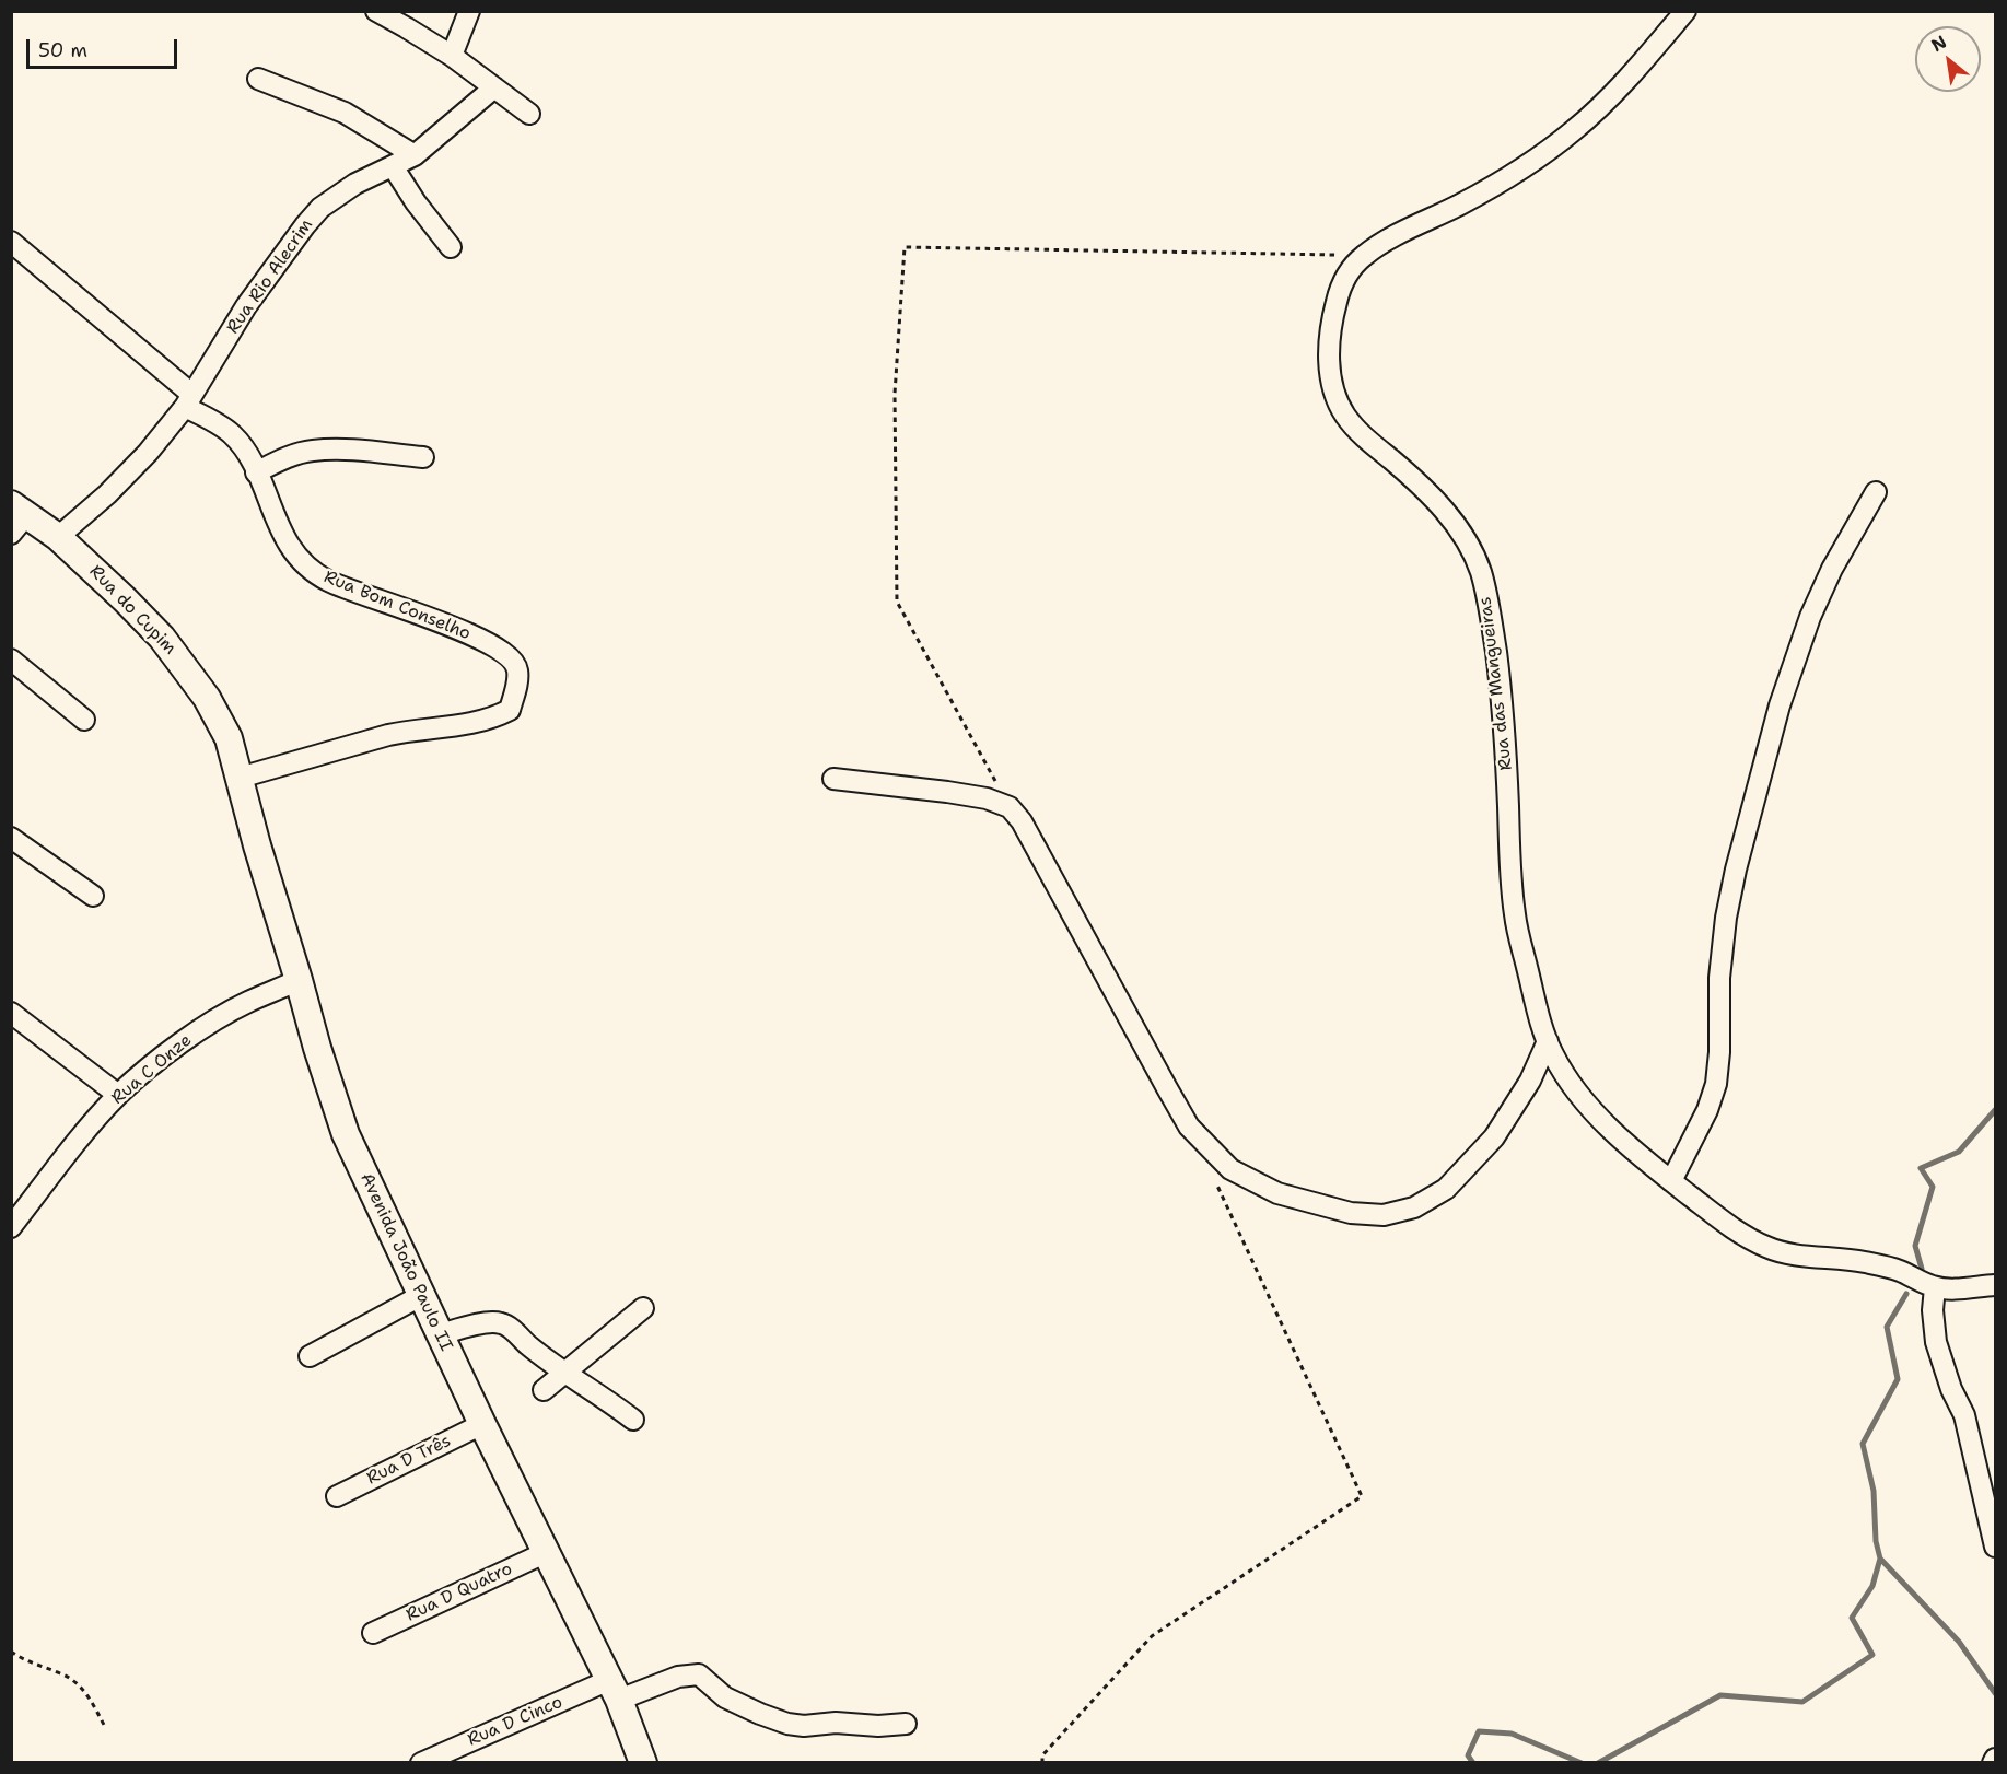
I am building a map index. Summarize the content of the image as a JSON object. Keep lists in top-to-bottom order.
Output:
{
  "streets": {
    "main road": ["Rua do Cupim", "Avenida João Paulo II"],
    "street": [
      "Rua Rio Alecrim",
      "Rua Bom Conselho",
      "Rua das Mangueiras",
      "Rua C Onze",
      "Rua D Três",
      "Rua D Quatro",
      "Rua D Cinco"
    ]
  },
  "crossings": [
    ["Rua Rio Alecrim", "Rua Bom Conselho"],
    ["Rua Rio Alecrim", "Rua do Cupim"],
    ["Rua Bom Conselho", "Avenida João Paulo II"],
    ["Rua do Cupim", "Avenida João Paulo II"],
    ["Rua C Onze", "Avenida João Paulo II"],
    ["Avenida João Paulo II", "Rua D Três"],
    ["Avenida João Paulo II", "Rua D Quatro"],
    ["Avenida João Paulo II", "Rua D Cinco"]
  ],
  "scale_bar": "50 m",
  "north": "top left"
}
